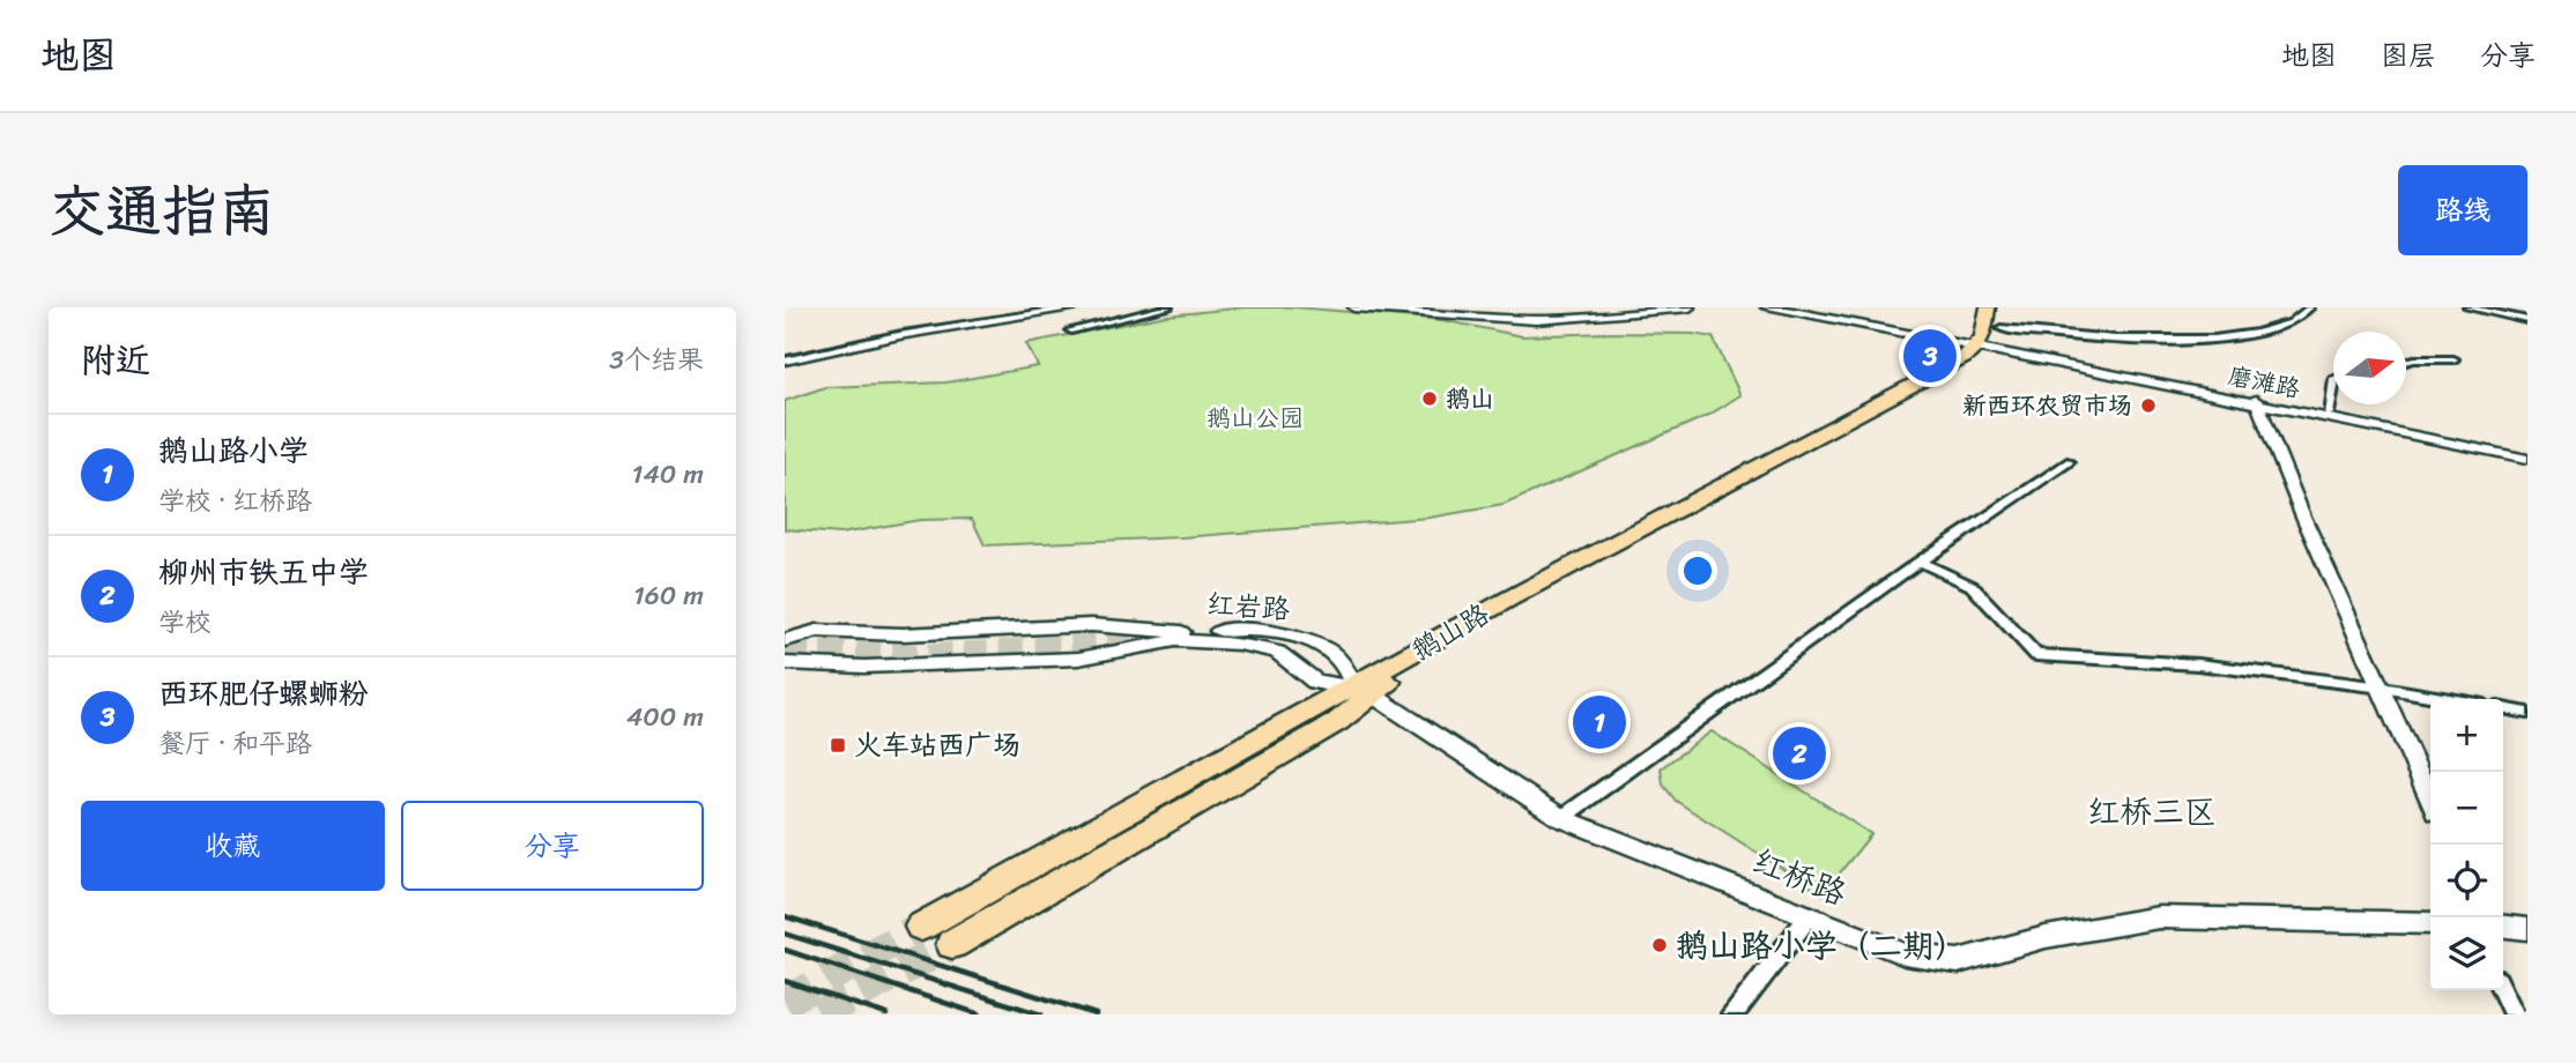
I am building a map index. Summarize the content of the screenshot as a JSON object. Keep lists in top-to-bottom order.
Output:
{
  "streets": {
    "main road": ["鹅山路"],
    "street": ["磨滩路", "红岩路", "红桥路"]
  },
  "crossings": [
    ["磨滩路", "鹅山路"],
    ["红岩路", "鹅山路"],
    ["红岩路", "红桥路"],
    ["鹅山路", "红桥路"]
  ],
  "districts": ["红桥三区"],
  "parks": ["鹅山公园"],
  "places": {
    "other": ["鹅山", "新西环农贸市场", "鹅山路小学（二期）"],
    "transit": ["火车站西广场"]
  },
  "north": "right",
  "page": {
    "header": "地图",
    "nav": ["地图", "图层", "分享"],
    "title": "交通指南",
    "buttons": [
      "路线",
      ["收藏", "分享"]
    ],
    "heading": ["附近", "3个结果"],
    "pins": ["3", "1", "2"],
    "list": [
      {
        "mark": "1",
        "name": "鹅山路小学",
        "note": "学校 · 红桥路",
        "value": "140 m"
      },
      {
        "mark": "2",
        "name": "柳州市铁五中学",
        "note": "学校",
        "value": "160 m"
      },
      {
        "mark": "3",
        "name": "西环肥仔螺蛳粉",
        "note": "餐厅 · 和平路",
        "value": "400 m"
      }
    ],
    "map_buttons": ["+", "−"]
  }
}
